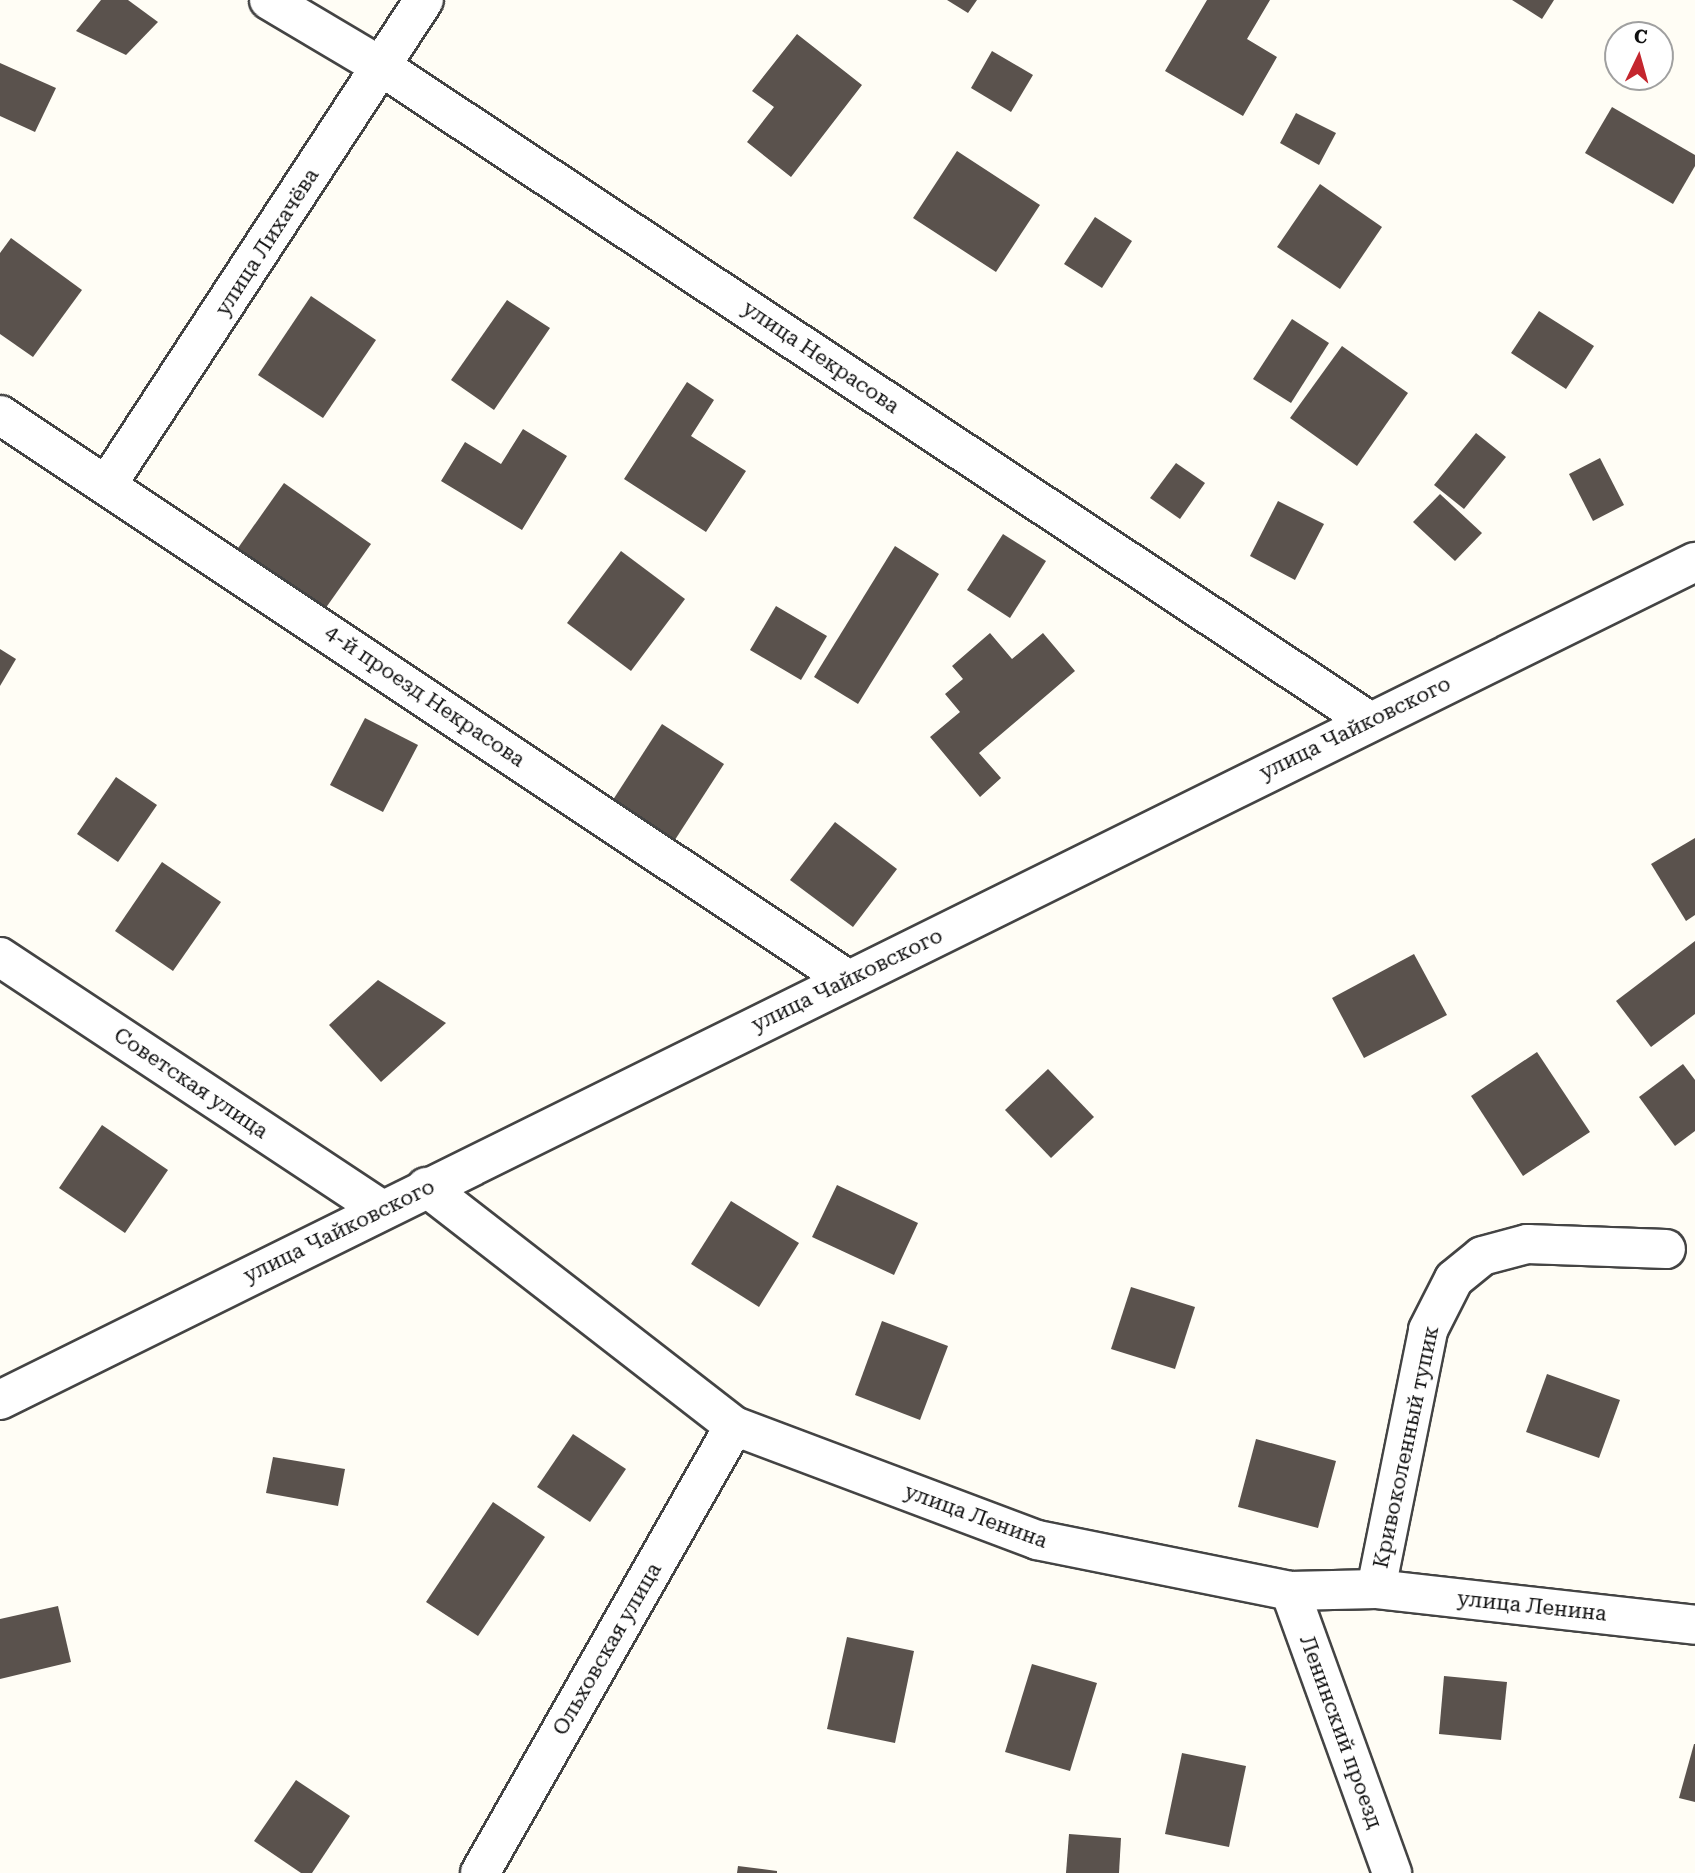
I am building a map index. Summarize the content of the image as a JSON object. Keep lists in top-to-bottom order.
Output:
{
  "streets": {
    "street": [
      "улица Лихачёва",
      "улица Некрасова",
      "4-й проезд Некрасова",
      "улица Чайковского",
      "Советская улица",
      "Кривоколенный тупик",
      "улица Ленина",
      "Ольховская улица",
      "Ленинский проезд"
    ]
  },
  "crossings": [
    ["улица Лихачёва", "улица Некрасова"],
    ["улица Лихачёва", "4-й проезд Некрасова"],
    ["улица Некрасова", "улица Чайковского"],
    ["4-й проезд Некрасова", "улица Чайковского"],
    ["улица Чайковского", "Советская улица"],
    ["улица Чайковского", "улица Ленина"],
    ["Кривоколенный тупик", "улица Ленина"],
    ["улица Ленина", "Ольховская улица"],
    ["улица Ленина", "Ленинский проезд"]
  ],
  "north": "top"
}
